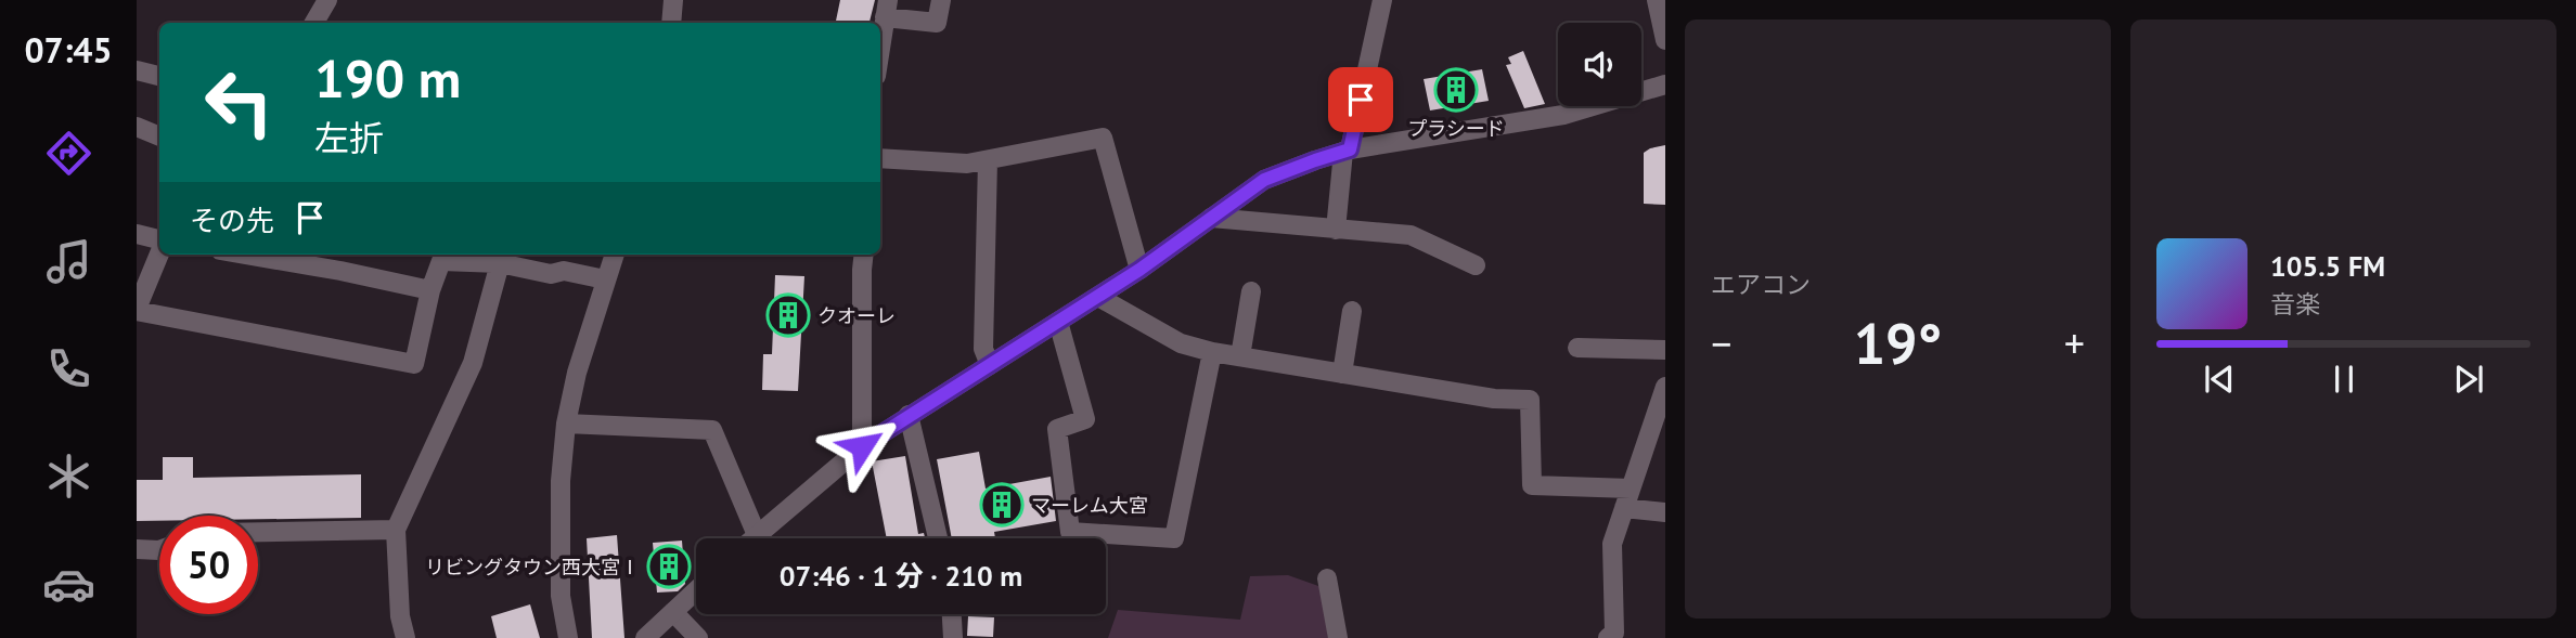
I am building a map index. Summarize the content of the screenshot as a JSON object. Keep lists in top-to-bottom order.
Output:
{
  "places": {
    "building": [
      "プラシード",
      "クオーレ",
      "マーレム大宮",
      "リビングタウン西大宮Ⅰ"
    ]
  },
  "page": {
    "tabs": "07:45",
    "tile": "エアコン",
    "turn": ["190 m", "左折"],
    "then": "その先",
    "song": ["105.5 FM", "音楽"],
    "heat": ["−", "19°", "+"],
    "limit": "50",
    "trip": "07:46 · 1 分 · 210 m"
  }
}
